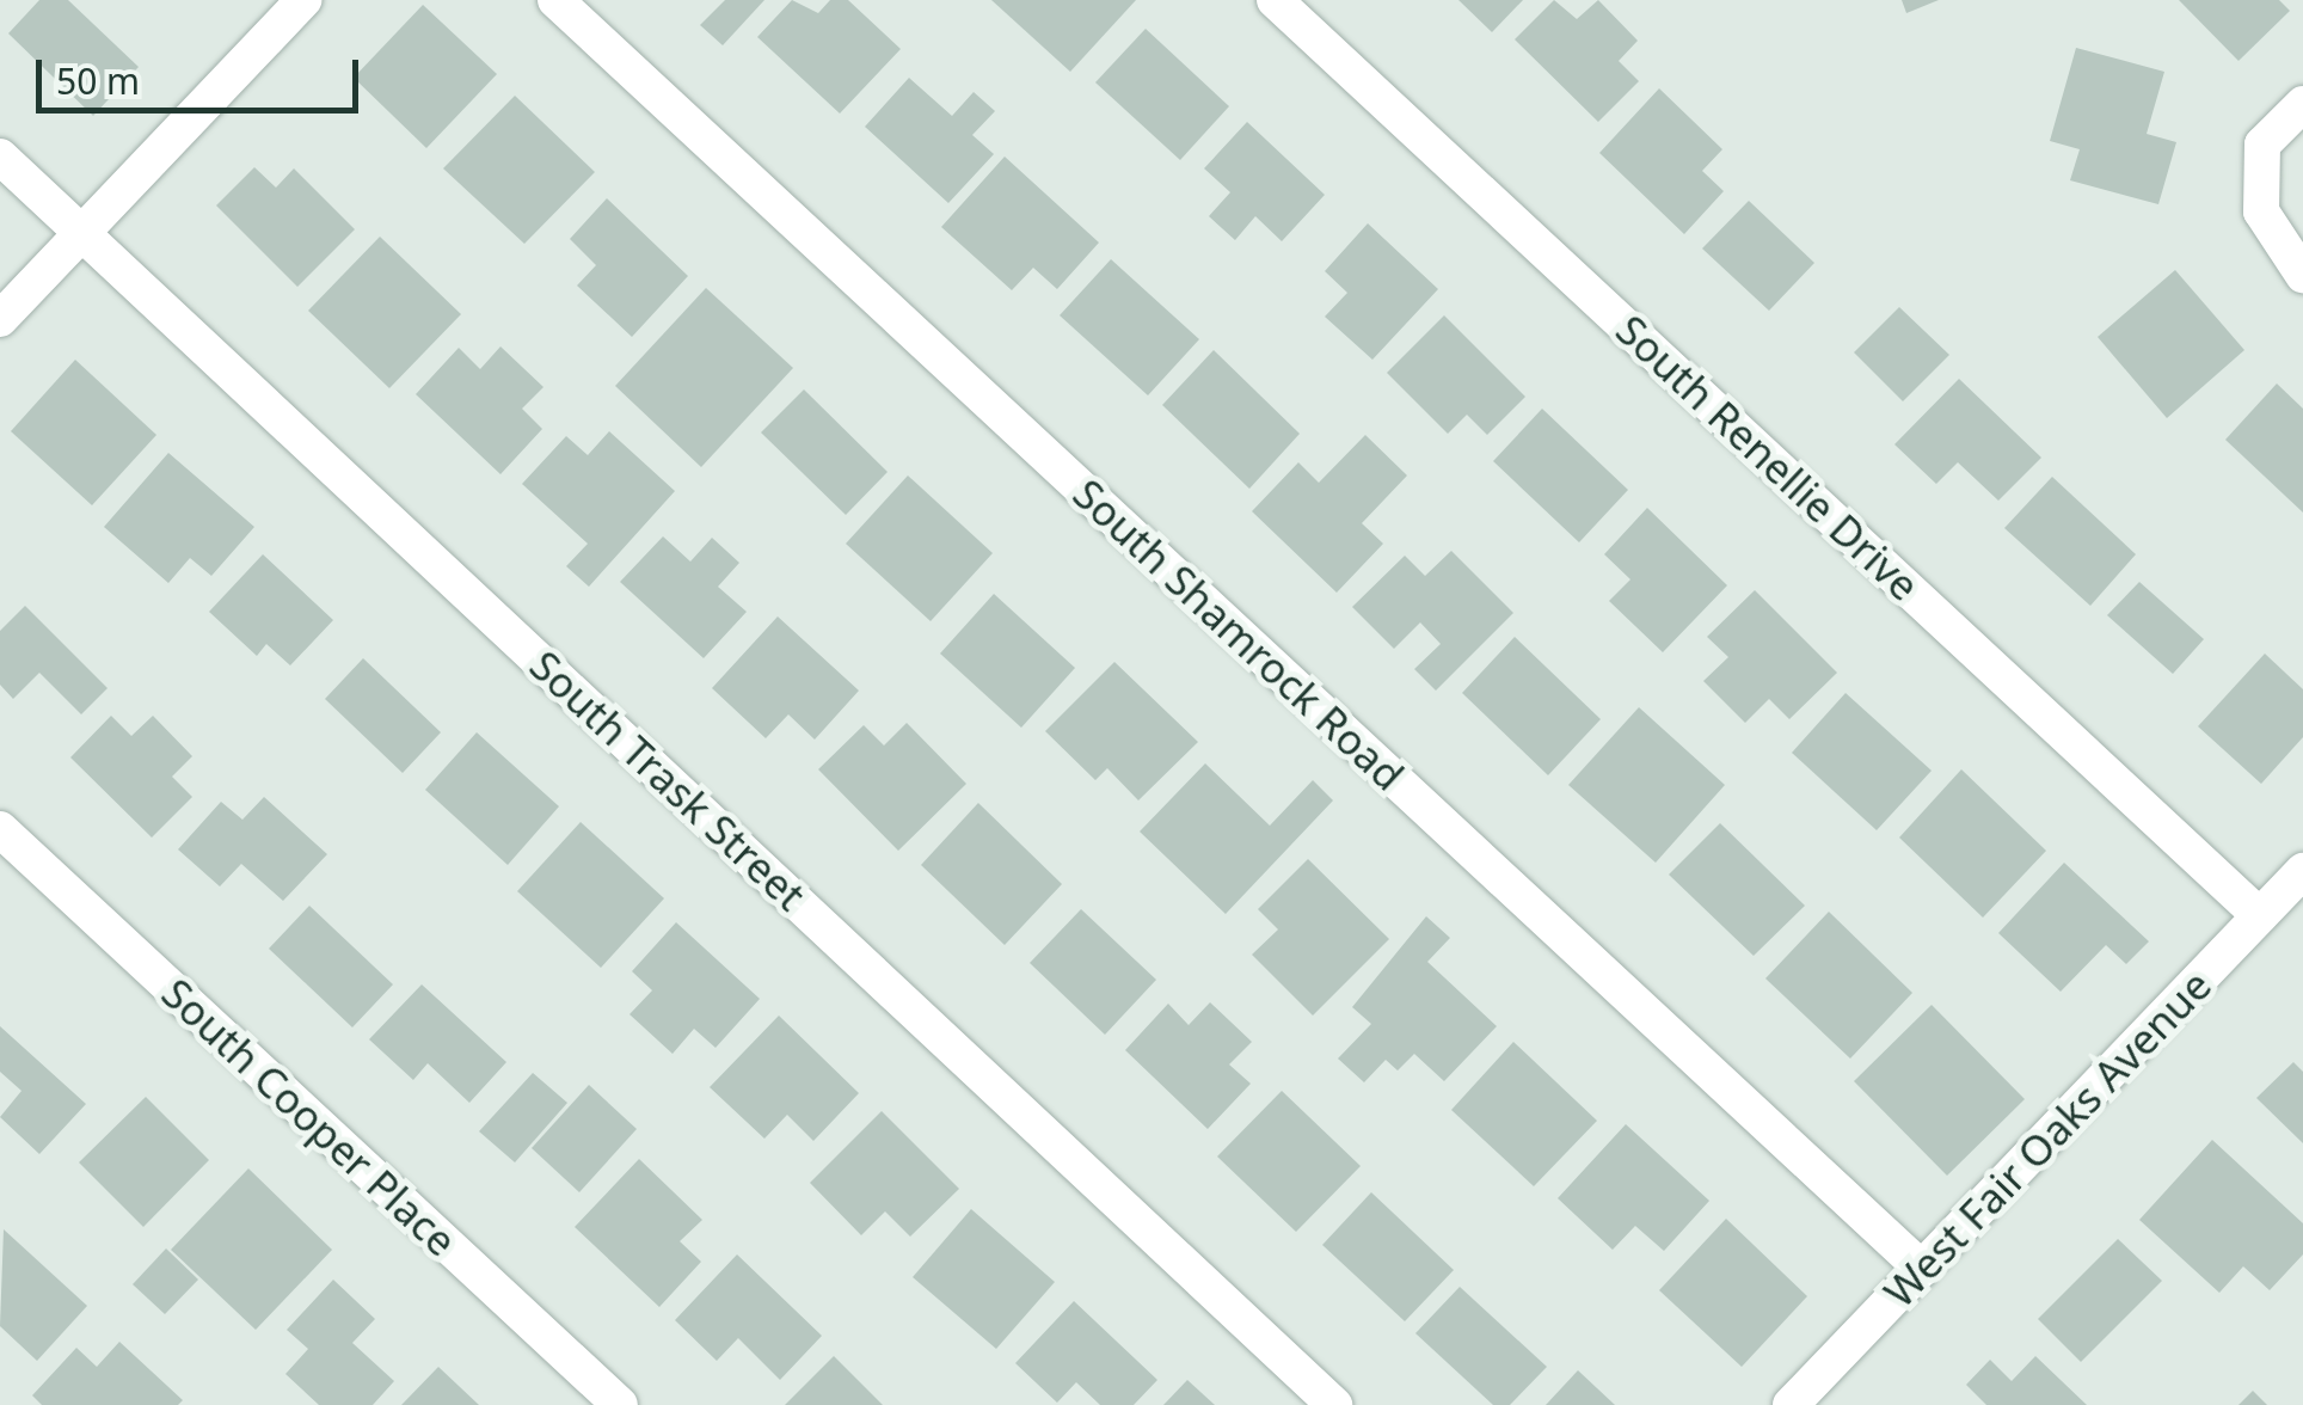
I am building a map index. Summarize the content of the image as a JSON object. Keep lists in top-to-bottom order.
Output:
{
  "streets": {
    "street": [
      "South Renellie Drive",
      "South Shamrock Road",
      "South Trask Street",
      "South Cooper Place",
      "West Fair Oaks Avenue"
    ]
  },
  "crossings": [
    ["South Renellie Drive", "West Fair Oaks Avenue"],
    ["South Shamrock Road", "West Fair Oaks Avenue"]
  ],
  "scale_bar": "50 m"
}
